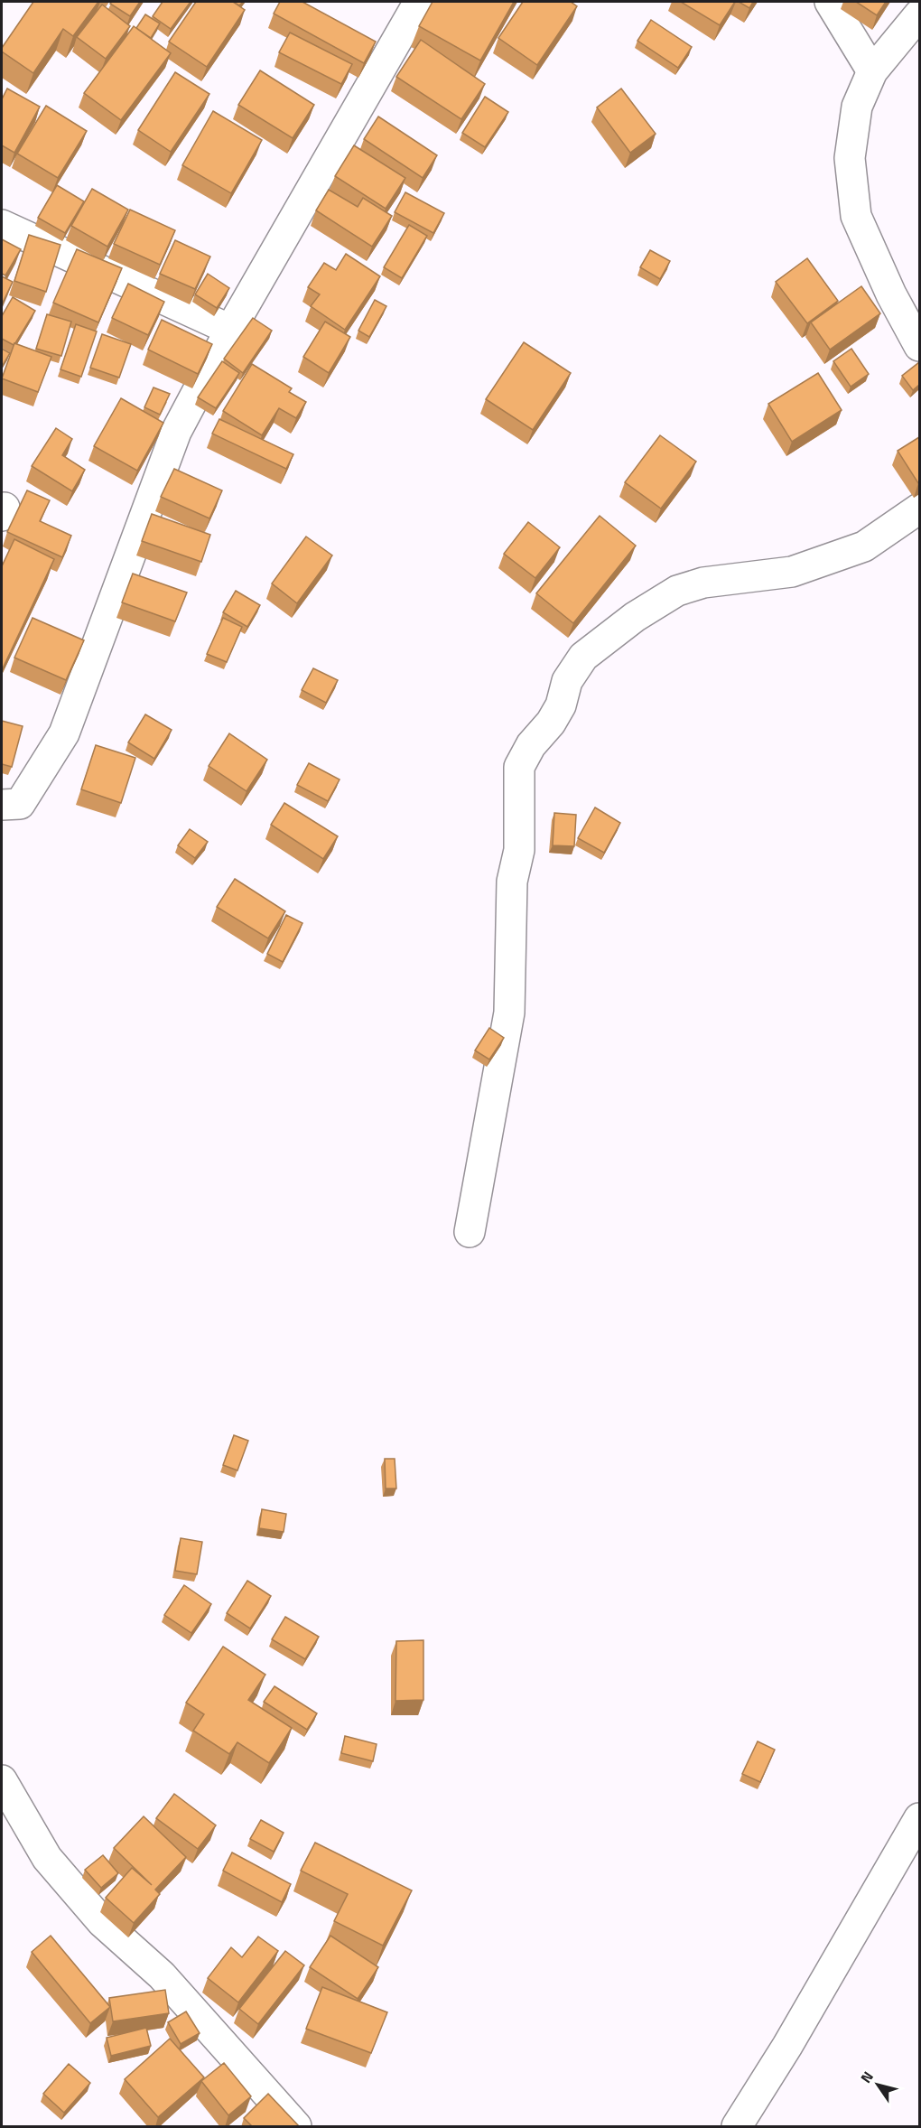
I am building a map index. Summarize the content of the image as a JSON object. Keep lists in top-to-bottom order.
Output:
{
  "north": "top left"
}
